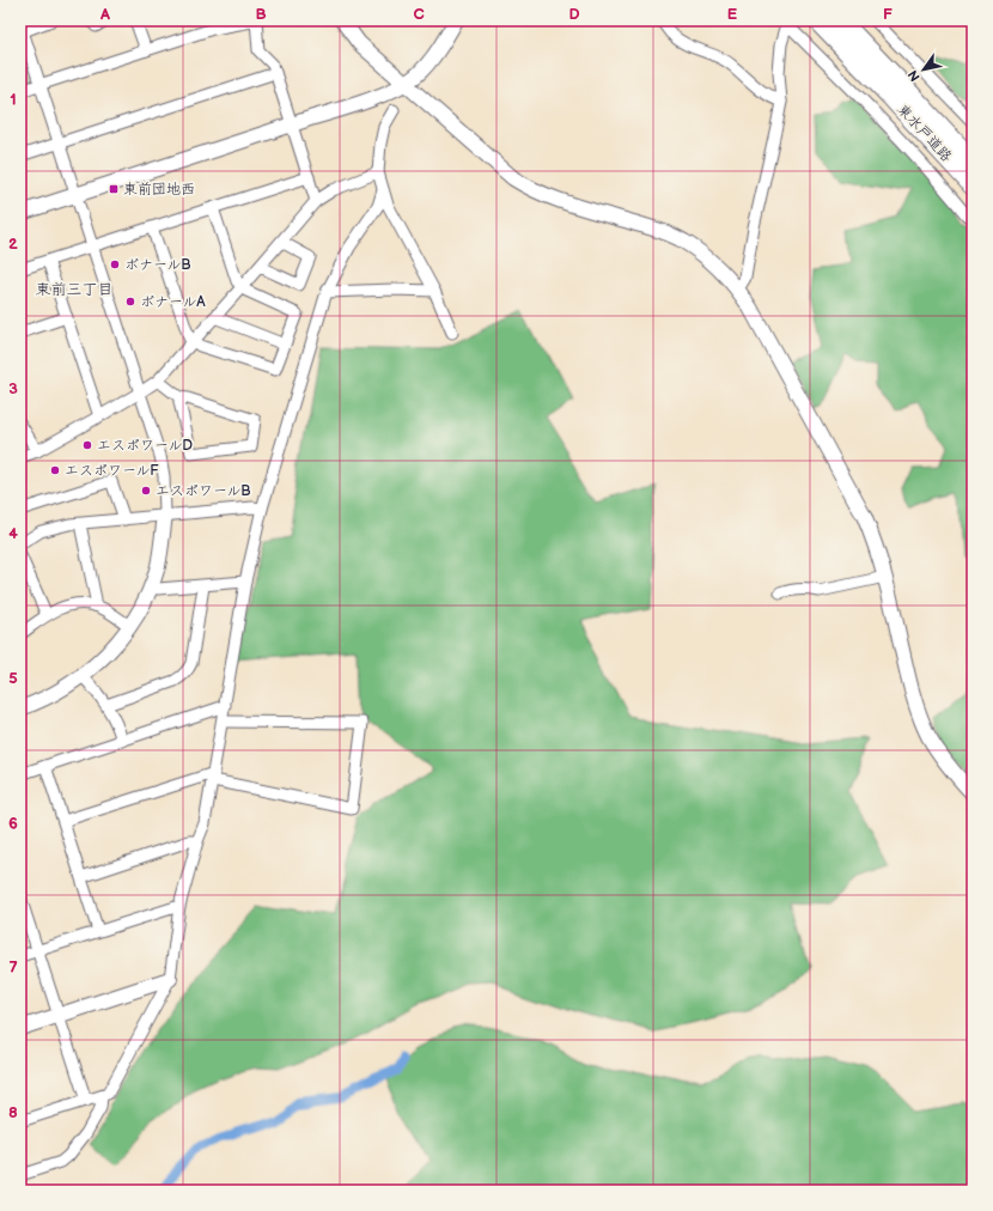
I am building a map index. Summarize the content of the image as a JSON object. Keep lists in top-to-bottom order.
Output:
{
  "streets": {
    "highway": ["東水戸道路"]
  },
  "districts": ["東前三丁目"],
  "places": {
    "transit": ["東前団地西"],
    "other": [
      "ボナールB",
      "ボナールA",
      "エスポワールD",
      "エスポワールF",
      "エスポワールB"
    ]
  },
  "north": "bottom left",
  "grid": {
    "columns": [
      "A",
      "B",
      "C",
      "D",
      "E",
      "F"
    ],
    "rows": [
      "1",
      "2",
      "3",
      "4",
      "5",
      "6",
      "7",
      "8"
    ]
  }
}
